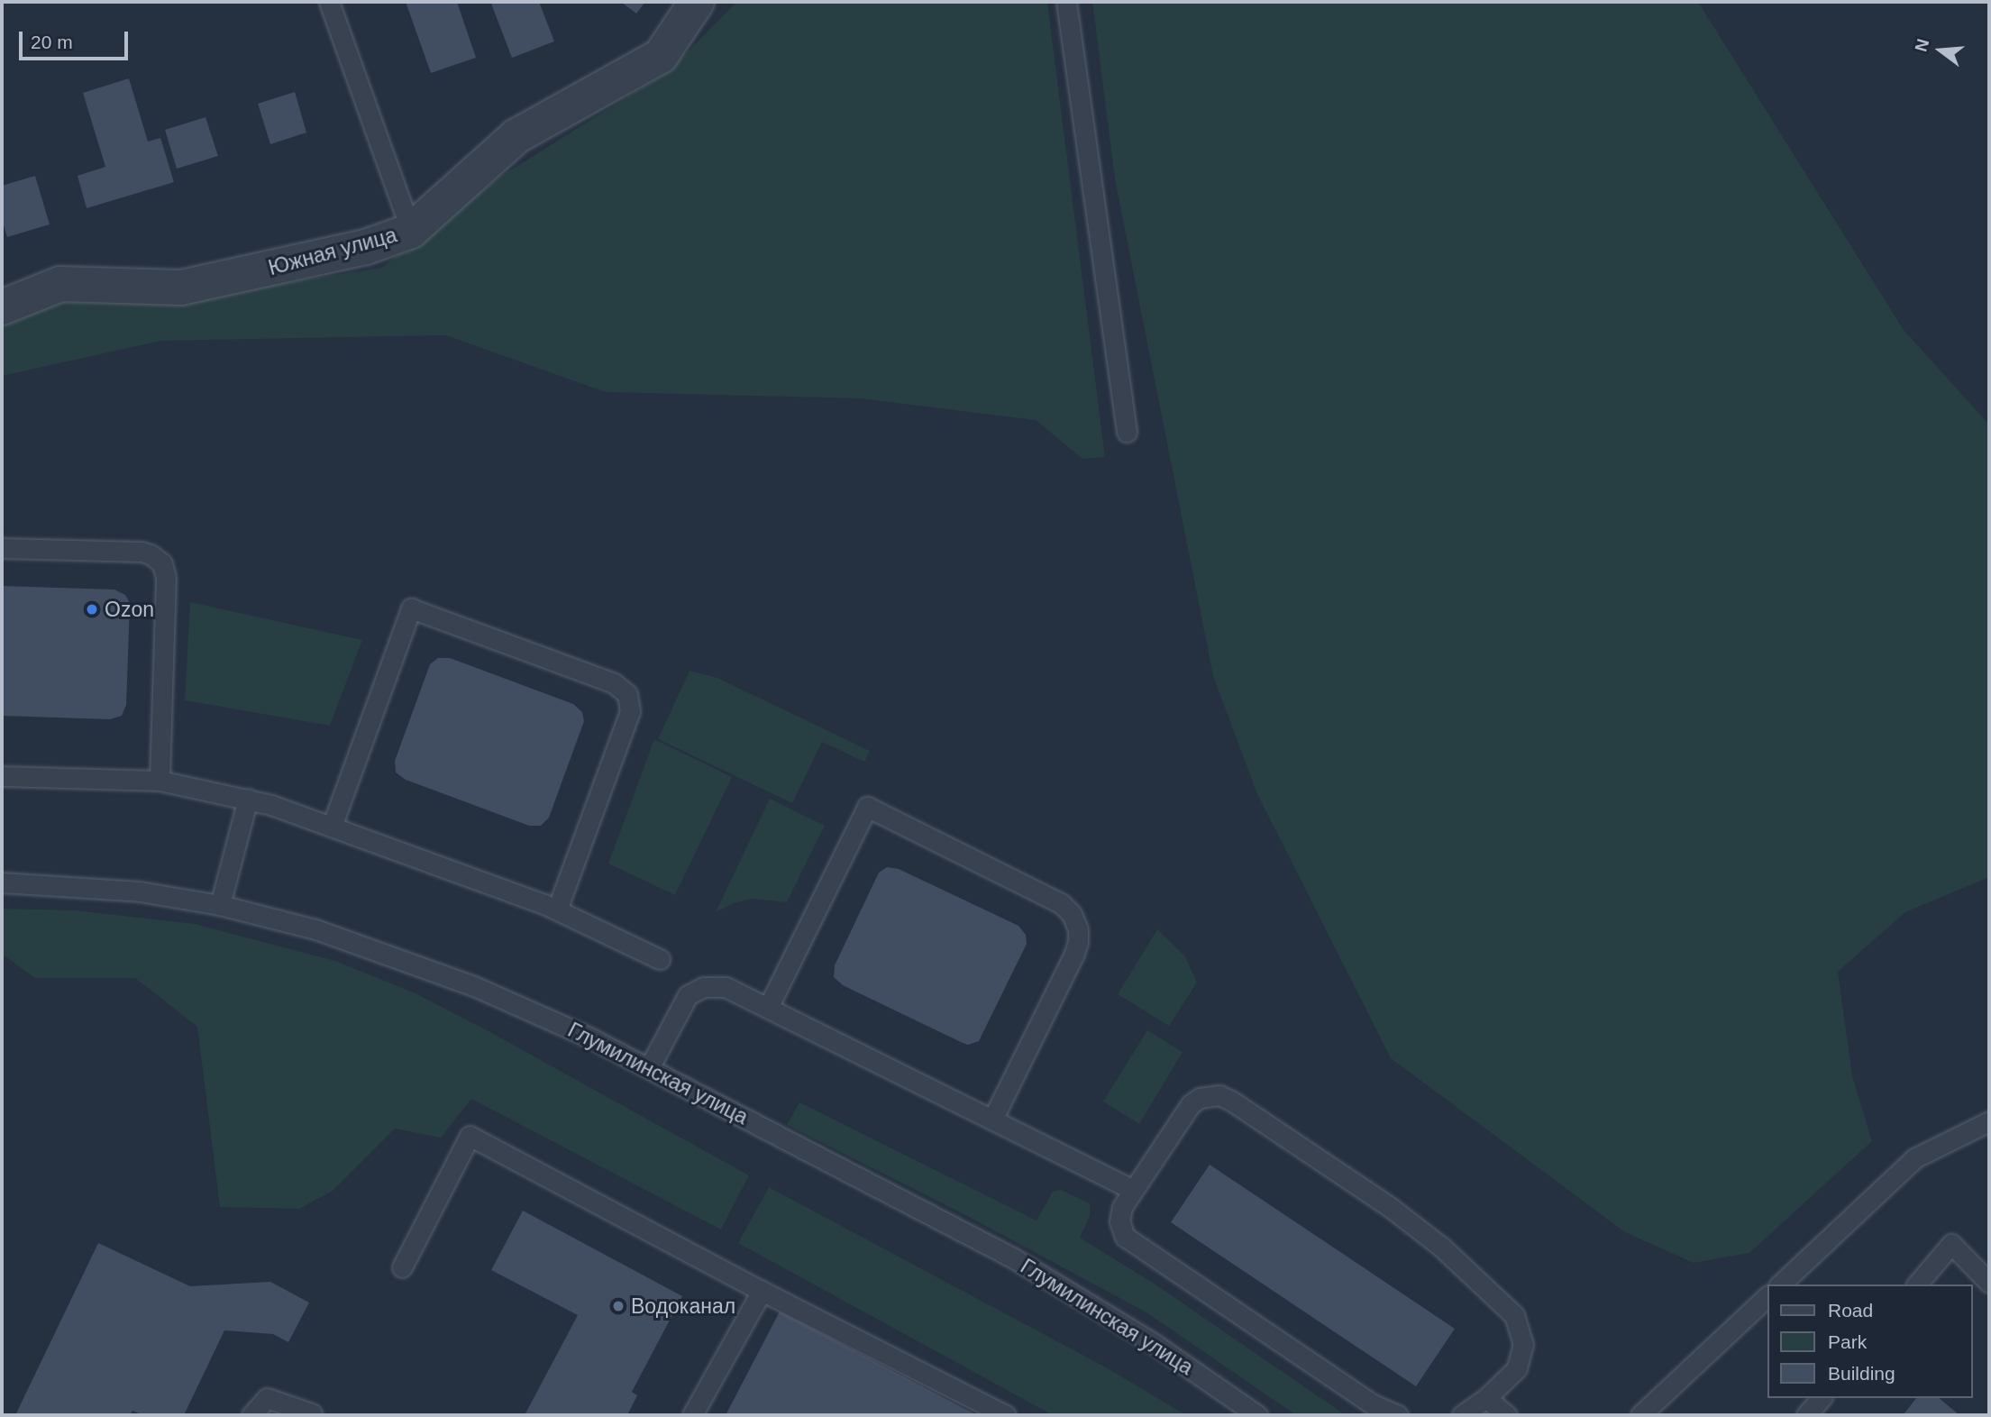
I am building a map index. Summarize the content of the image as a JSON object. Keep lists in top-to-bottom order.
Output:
{
  "streets": {
    "street": ["Южная улица"],
    "lane": ["Глумилинская улица"]
  },
  "places": ["Ozon", "Водоканал"],
  "legend": ["Road", "Park", "Building"],
  "scale_bar": "20 m",
  "north": "left"
}
